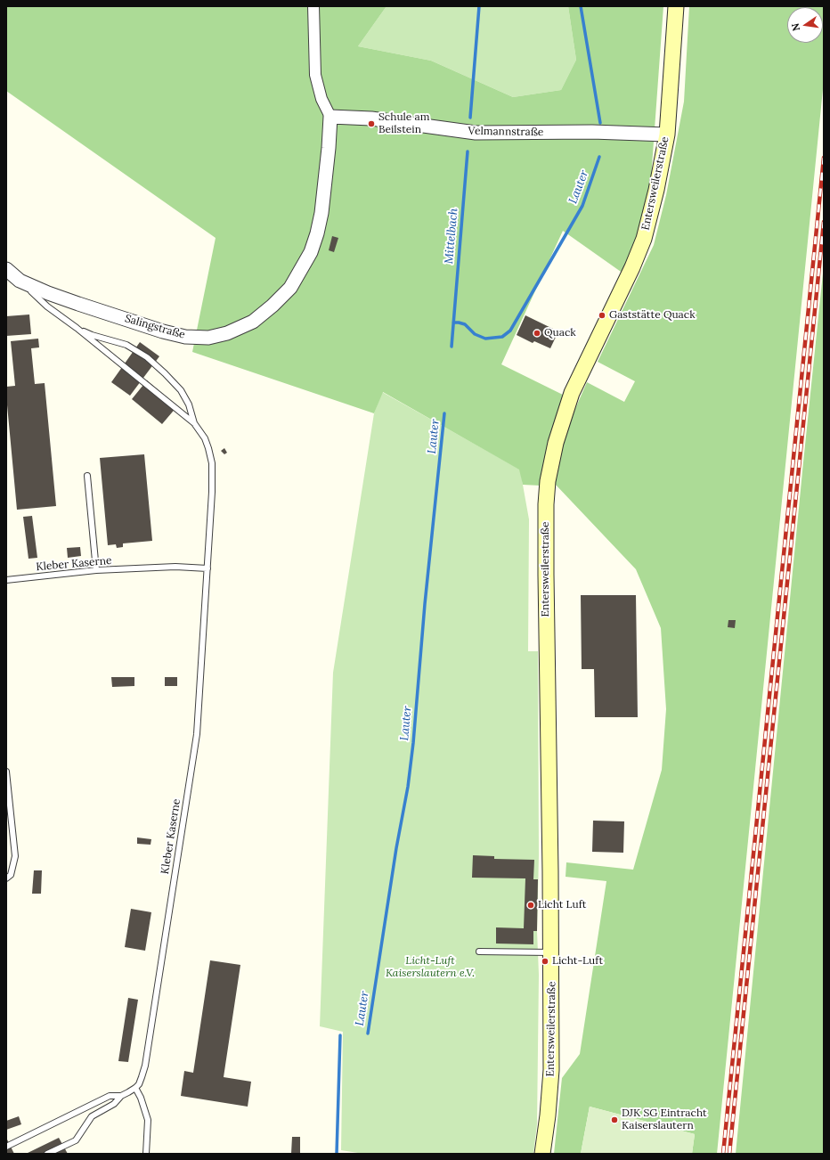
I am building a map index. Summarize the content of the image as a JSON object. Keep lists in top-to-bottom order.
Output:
{
  "streets": {
    "main road": ["Entersweilerstraße"],
    "street": ["Velmannstraße", "Salingstraße"],
    "lane": ["Kleber Kaserne"]
  },
  "crossings": [
    ["Velmannstraße", "Entersweilerstraße"],
    ["Velmannstraße", "Salingstraße"]
  ],
  "water": ["Lauter", "Mittelbach"],
  "parks": ["Licht-Luft Kaiserslautern e.V."],
  "places": [
    "Schule am Beilstein",
    "Gaststätte Quack",
    "Quack",
    "Licht Luft",
    "Licht-Luft",
    "DJK SG Eintracht Kaiserslautern"
  ],
  "north": "left"
}
